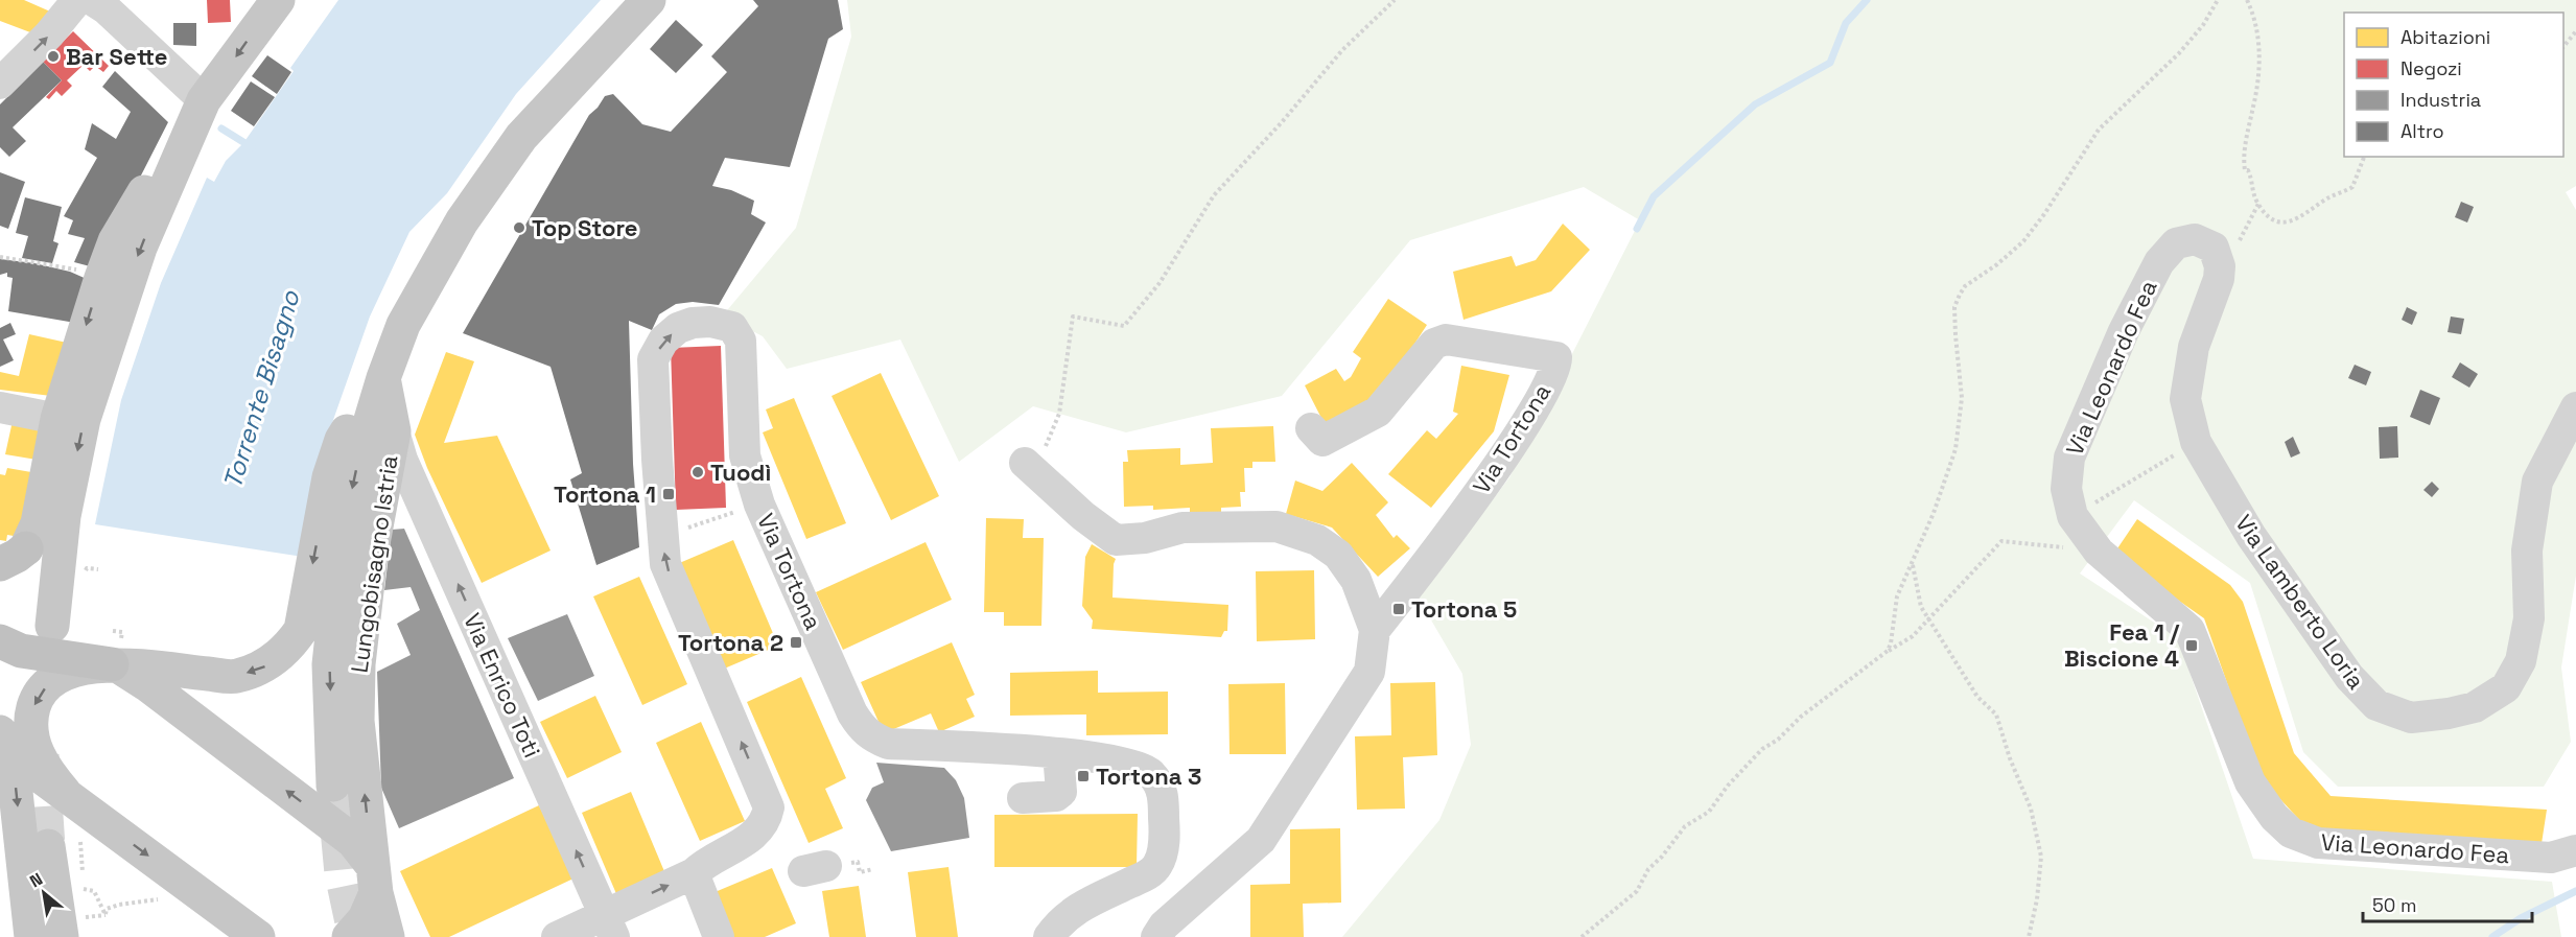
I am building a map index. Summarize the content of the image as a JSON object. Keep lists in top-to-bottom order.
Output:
{
  "streets": {
    "main road": ["Lungobisagno Istria"],
    "street": [
      "Via Leonardo Fea",
      "Via Tortona",
      "Via Lamberto Loria",
      "Via Enrico Toti"
    ]
  },
  "crossings": [
    ["Via Leonardo Fea", "Via Lamberto Loria"],
    ["Via Tortona", "Via Enrico Toti"],
    ["Lungobisagno Istria", "Via Enrico Toti"]
  ],
  "one_way": ["Via Enrico Toti"],
  "water": ["Torrente Bisagno"],
  "places": {
    "other": ["Bar Sette", "Top Store", "Tuodì"],
    "transit": [
      "Tortona 1",
      "Tortona 5",
      "Tortona 2",
      "Fea 1 / Biscione 4",
      "Tortona 3"
    ]
  },
  "legend": [
    "Abitazioni",
    "Negozi",
    "Industria",
    "Altro"
  ],
  "scale_bar": "50 m",
  "north": "top left"
}
